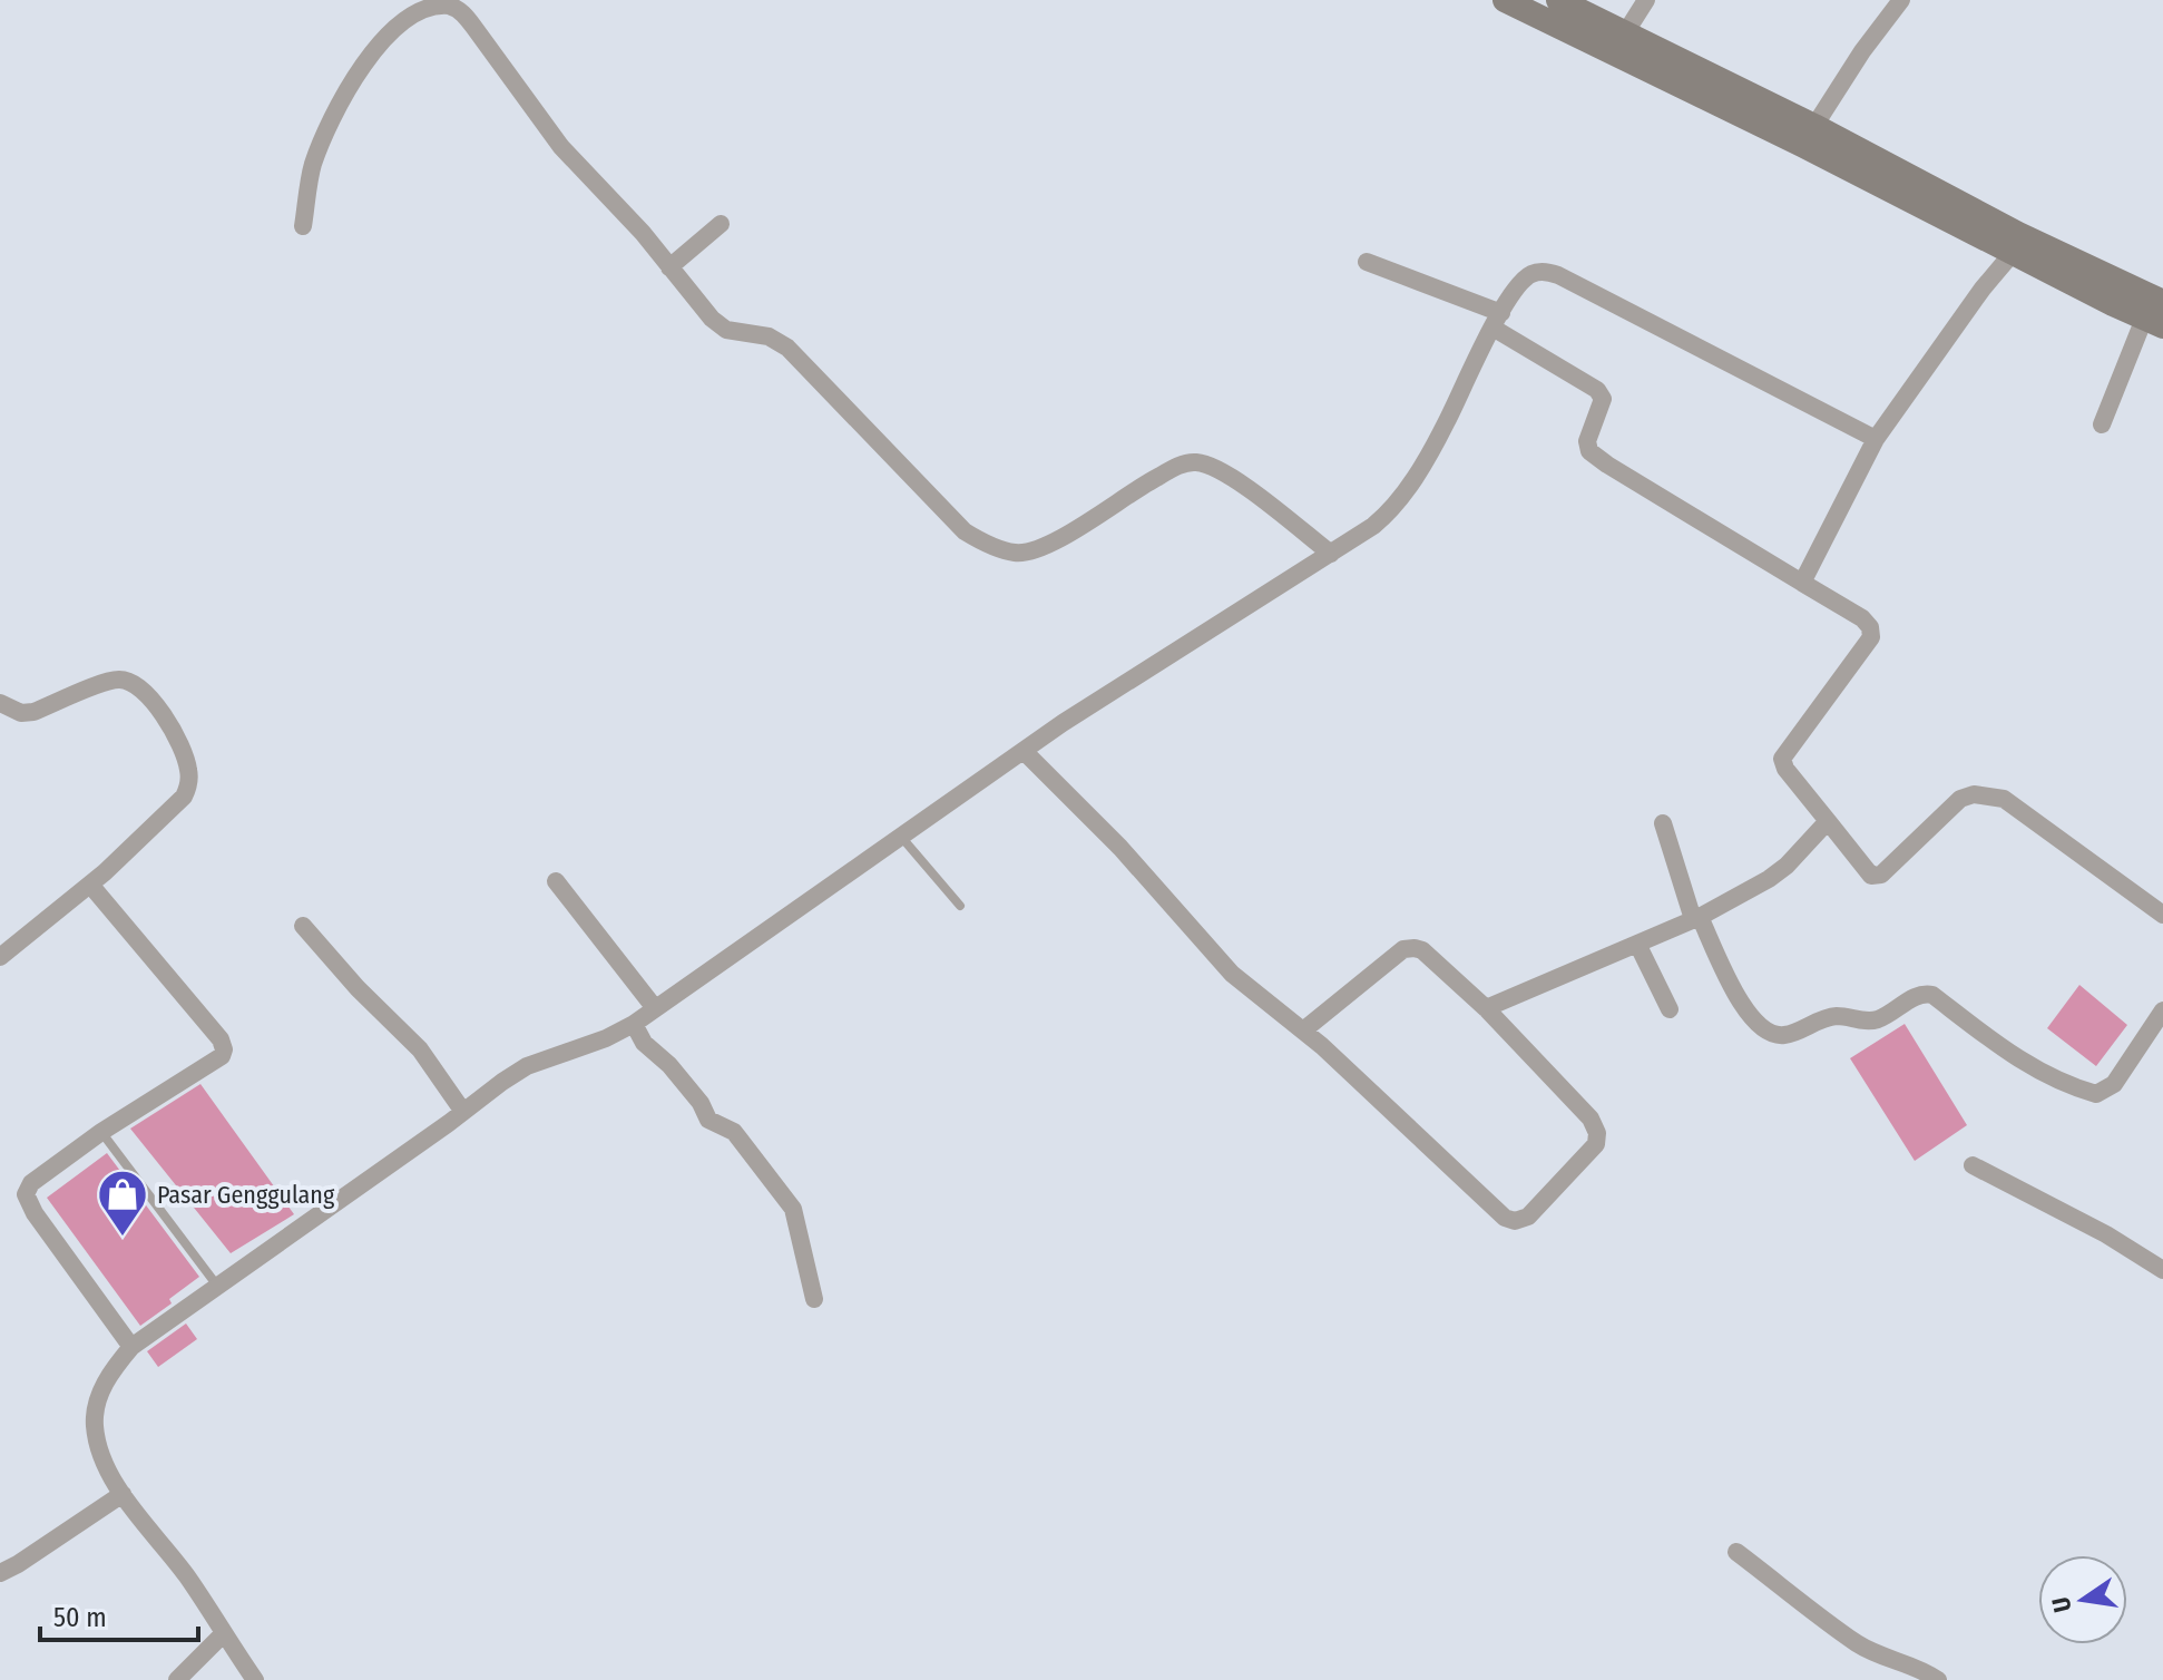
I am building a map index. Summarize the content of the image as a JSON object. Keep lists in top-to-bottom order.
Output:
{
  "places": {
    "shop": ["Pasar Genggulang"]
  },
  "scale_bar": "50 m",
  "north": "left"
}
